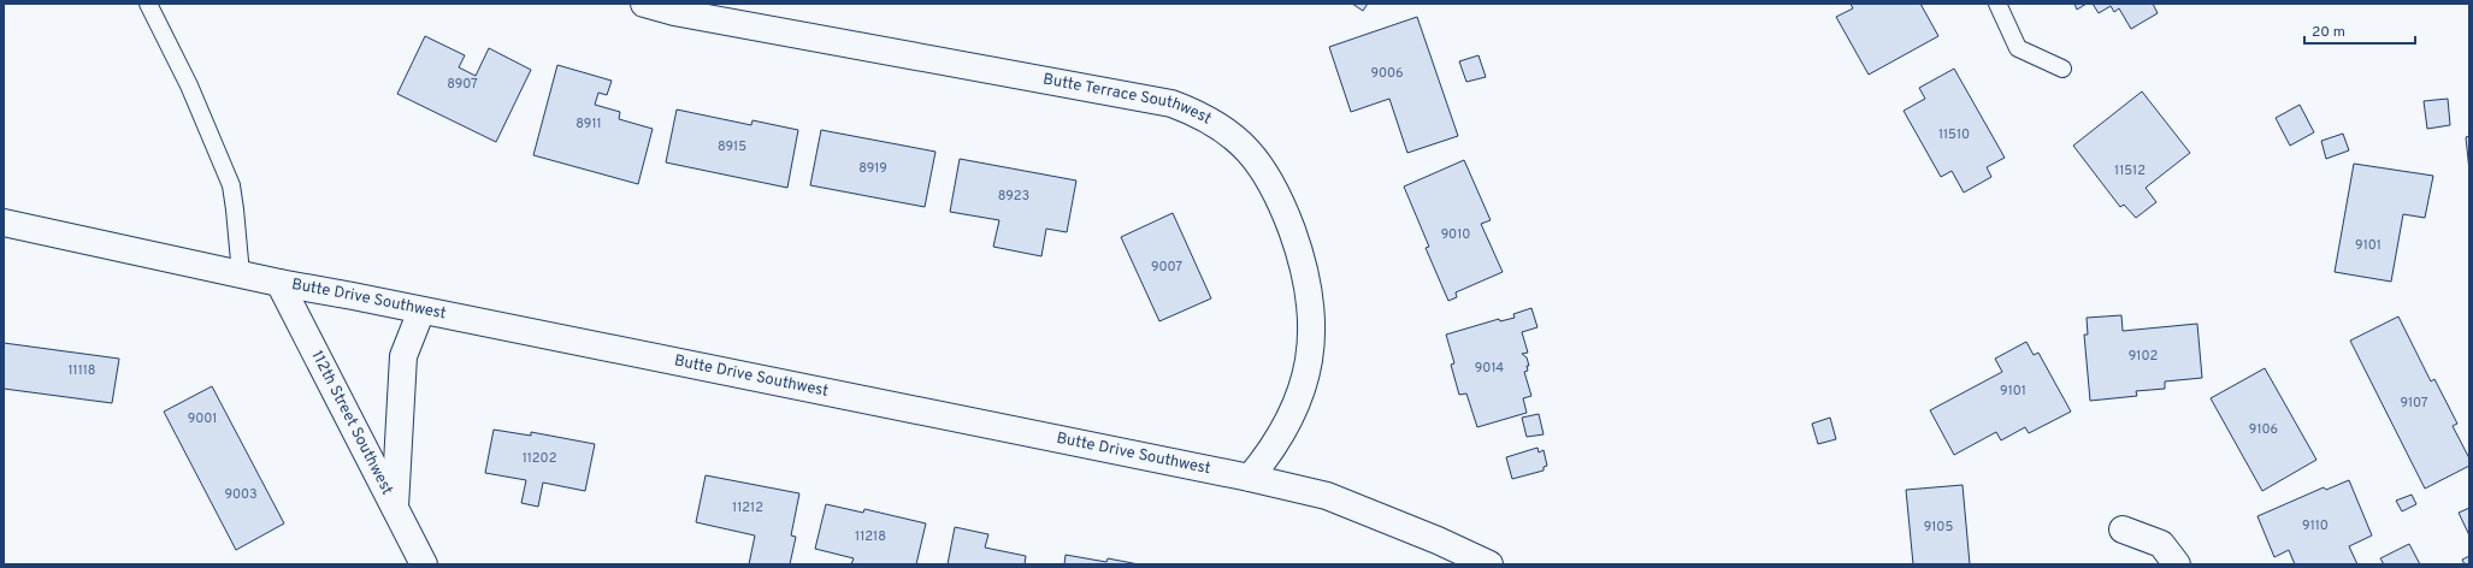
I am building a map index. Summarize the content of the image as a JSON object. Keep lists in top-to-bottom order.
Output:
{
  "streets": {
    "street": ["Butte Terrace Southwest", "Butte Drive Southwest", "112th Street Southwest"]
  },
  "crossings": [
    ["Butte Terrace Southwest", "Butte Drive Southwest"],
    ["Butte Drive Southwest", "112th Street Southwest"]
  ],
  "house_numbers": [
    "9006",
    "8907",
    "8911",
    "11510",
    "8915",
    "8919",
    "11512",
    "8923",
    "9010",
    "9101",
    "9007",
    "9102",
    "9014",
    "11118",
    "9101",
    "9107",
    "9001",
    "9106",
    "11202",
    "9003",
    "11212",
    "9110",
    "9105",
    "11218"
  ],
  "scale_bar": "20 m"
}
